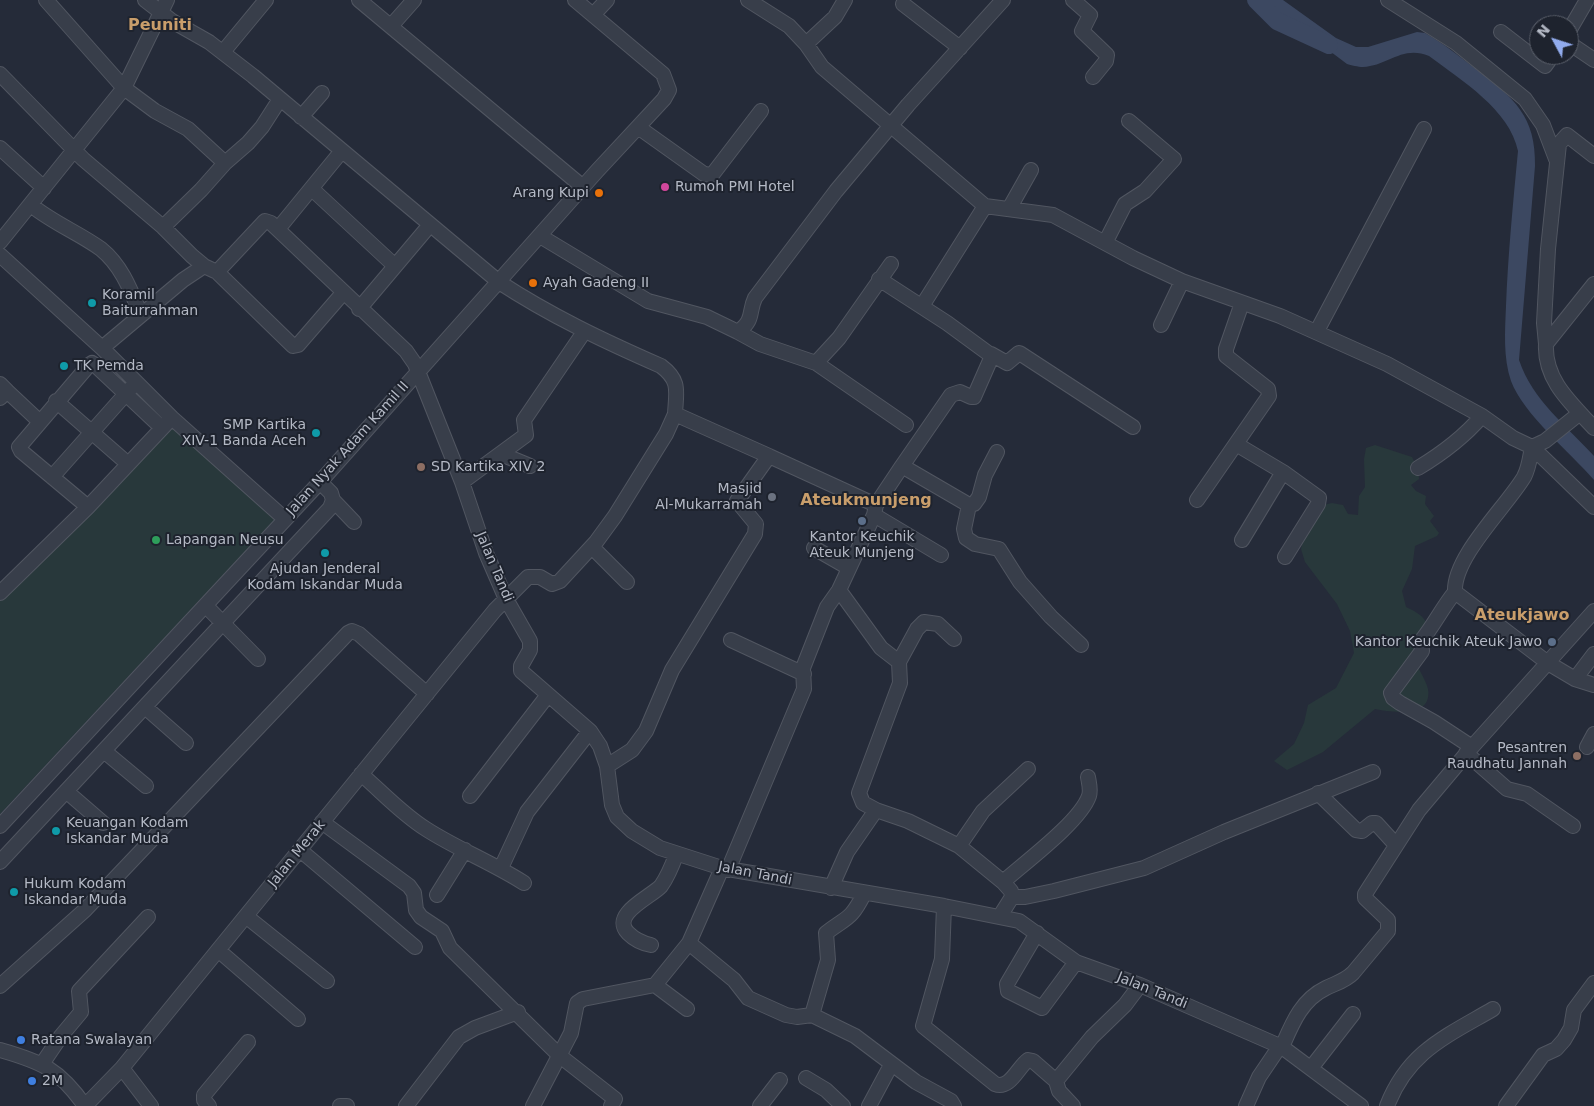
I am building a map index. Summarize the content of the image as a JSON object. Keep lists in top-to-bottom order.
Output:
{
  "streets": {
    "street": ["Jalan Nyak Adam Kamil II", "Jalan Tandi", "Jalan Merak"]
  },
  "crossings": [
    ["Jalan Nyak Adam Kamil II", "Jalan Tandi"],
    ["Jalan Tandi", "Jalan Merak"]
  ],
  "districts": ["Peuniti", "Ateukmunjeng", "Ateukjawo"],
  "places": [
    "Rumoh PMI Hotel",
    "Arang Kupi",
    "Ayah Gadeng II",
    "Koramil Baiturrahman",
    "TK Pemda",
    "SMP Kartika XIV-1 Banda Aceh",
    "SD Kartika XIV 2",
    "Masjid Al-Mukarramah",
    "Kantor Keuchik Ateuk Munjeng",
    "Lapangan Neusu",
    "Ajudan Jenderal Kodam Iskandar Muda",
    "Kantor Keuchik Ateuk Jawo",
    "Pesantren Raudhatu Jannah",
    "Keuangan Kodam Iskandar Muda",
    "Hukum Kodam Iskandar Muda",
    "Ratana Swalayan",
    "2M"
  ],
  "north": "top left"
}
